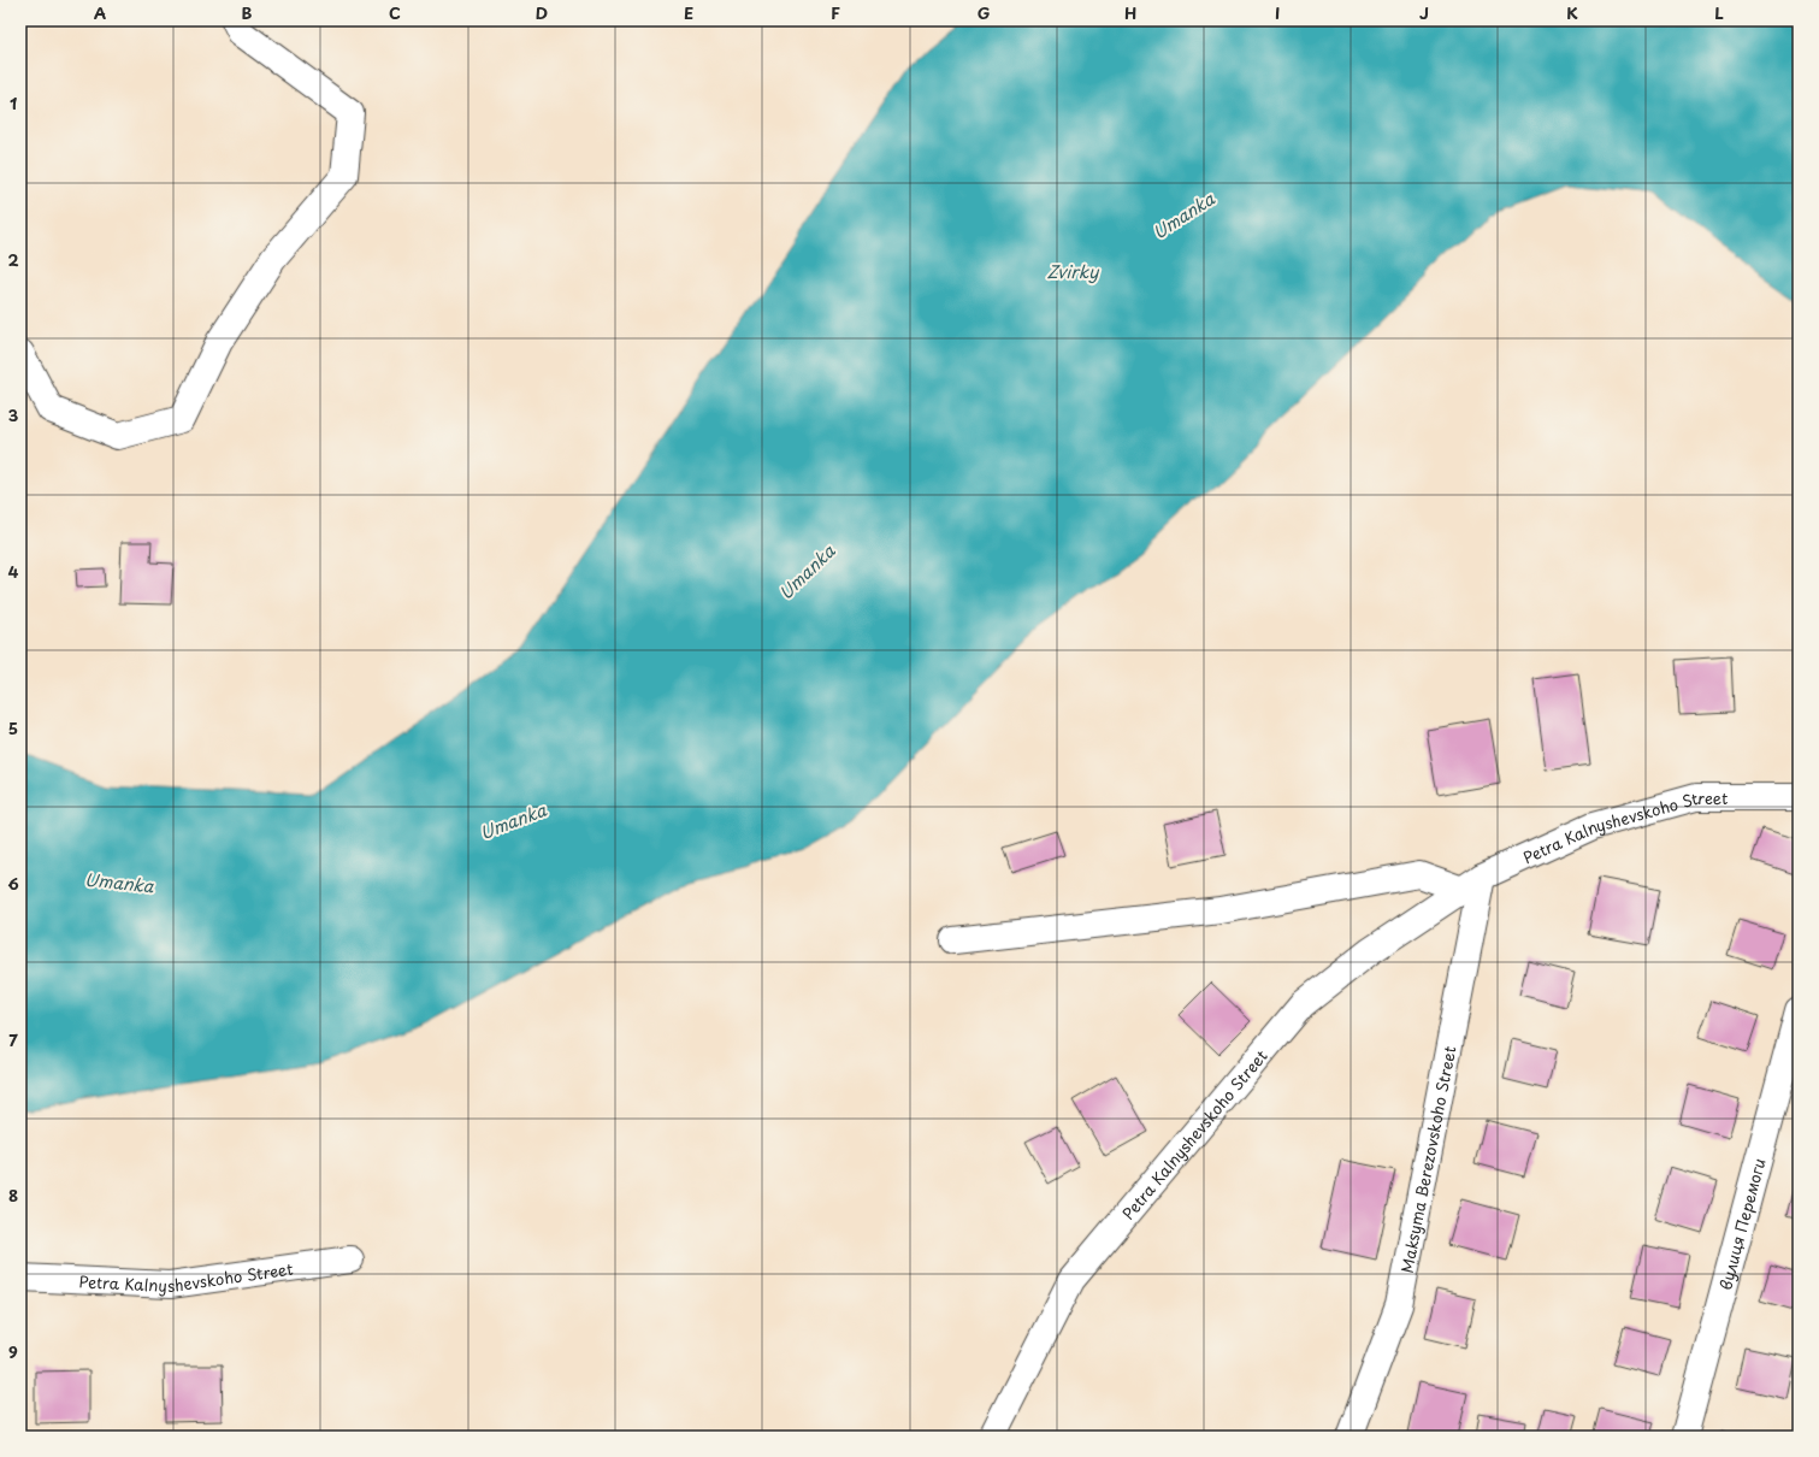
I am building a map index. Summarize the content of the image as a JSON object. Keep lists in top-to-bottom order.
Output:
{
  "streets": {
    "street": ["Petra Kalnyshevskoho Street", "Maksyma Berezovskoho Street", "вулиця Перемоги"]
  },
  "crossings": [
    ["Petra Kalnyshevskoho Street", "Maksyma Berezovskoho Street"]
  ],
  "water": ["Umanka", "Zvirky"],
  "grid": {
    "columns": [
      "A",
      "B",
      "C",
      "D",
      "E",
      "F",
      "G",
      "H",
      "I",
      "J",
      "K",
      "L"
    ],
    "rows": [
      "1",
      "2",
      "3",
      "4",
      "5",
      "6",
      "7",
      "8",
      "9"
    ]
  }
}
